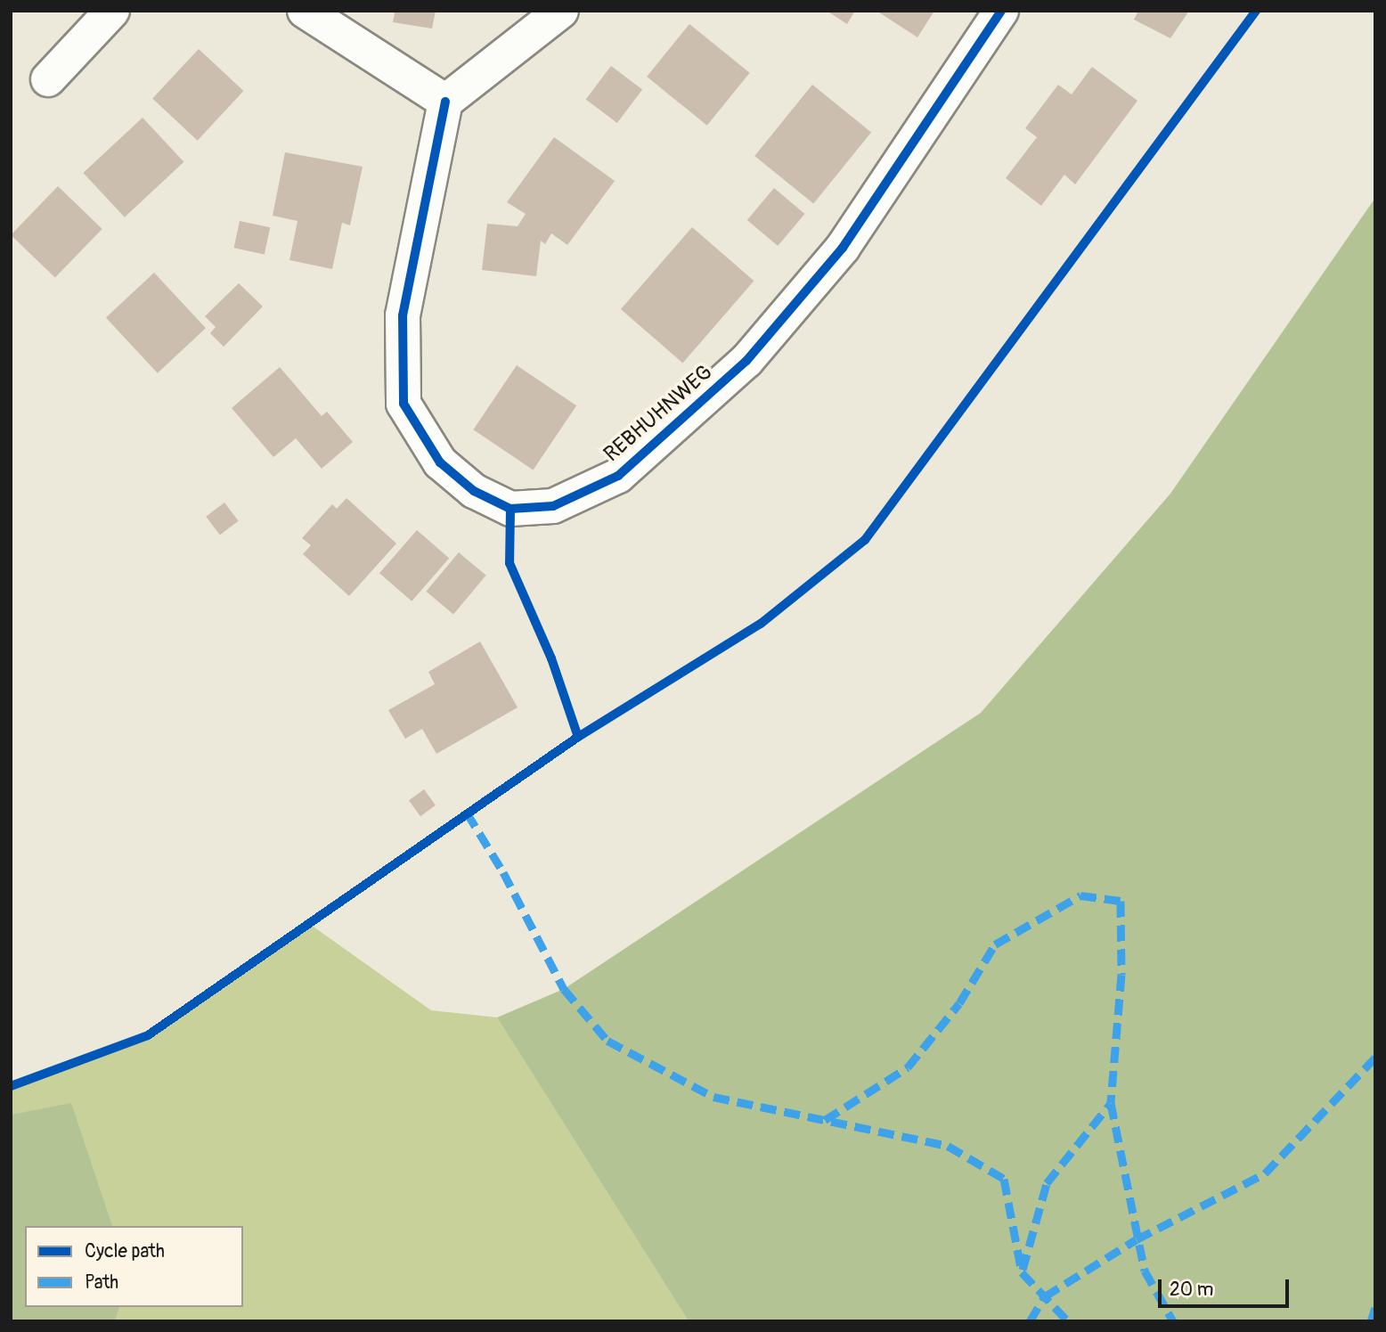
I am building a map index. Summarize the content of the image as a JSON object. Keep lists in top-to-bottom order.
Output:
{
  "streets": {
    "street": ["REBHUHNWEG"]
  },
  "legend": ["Cycle path", "Path"],
  "scale_bar": "20 m"
}
